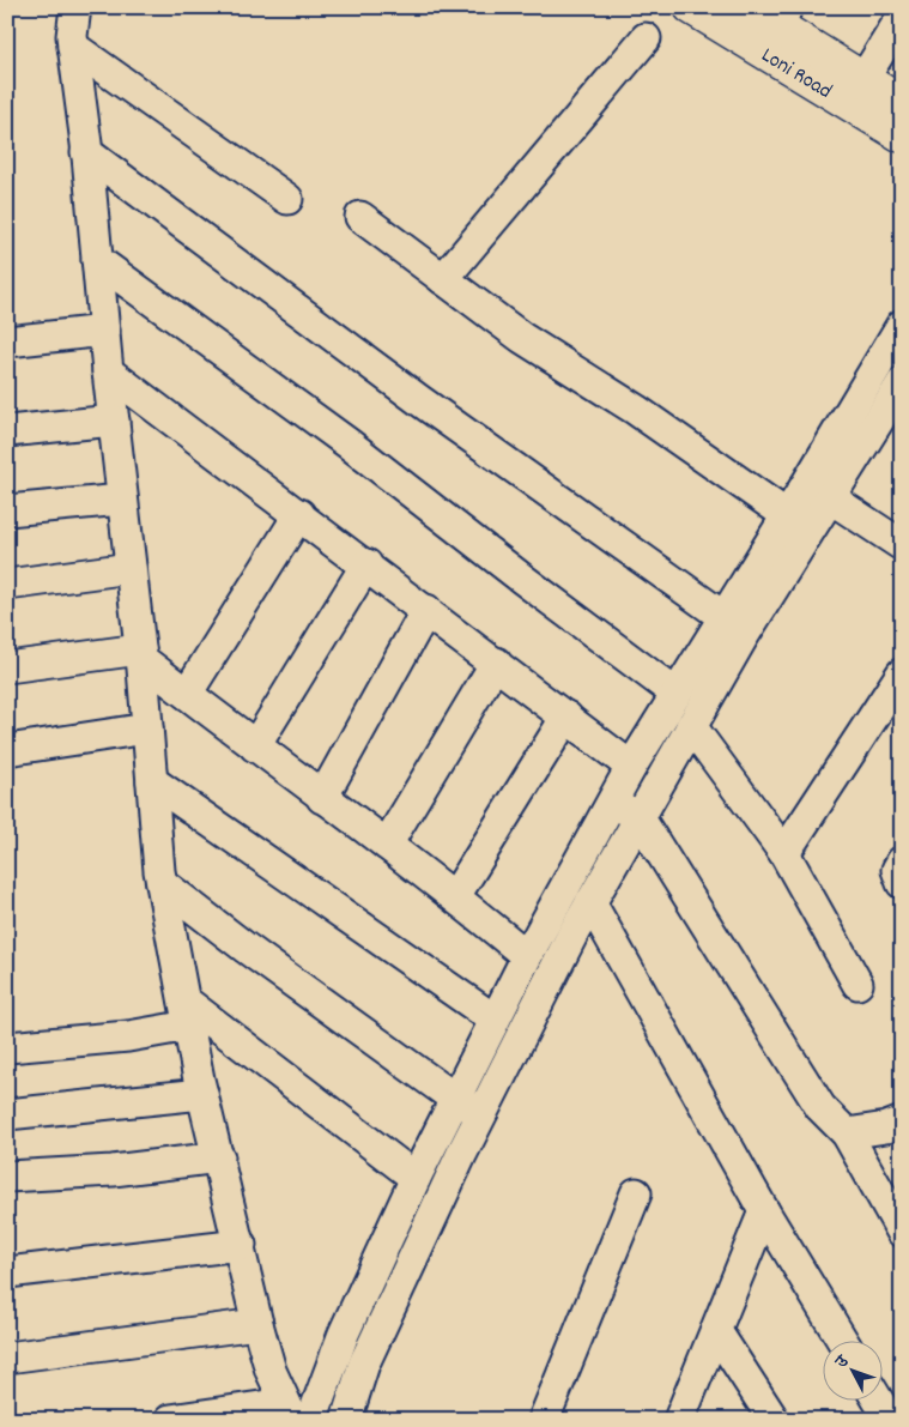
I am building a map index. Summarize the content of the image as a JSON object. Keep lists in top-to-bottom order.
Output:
{
  "streets": {
    "highway": ["Loni Road"]
  },
  "north": "top left"
}
